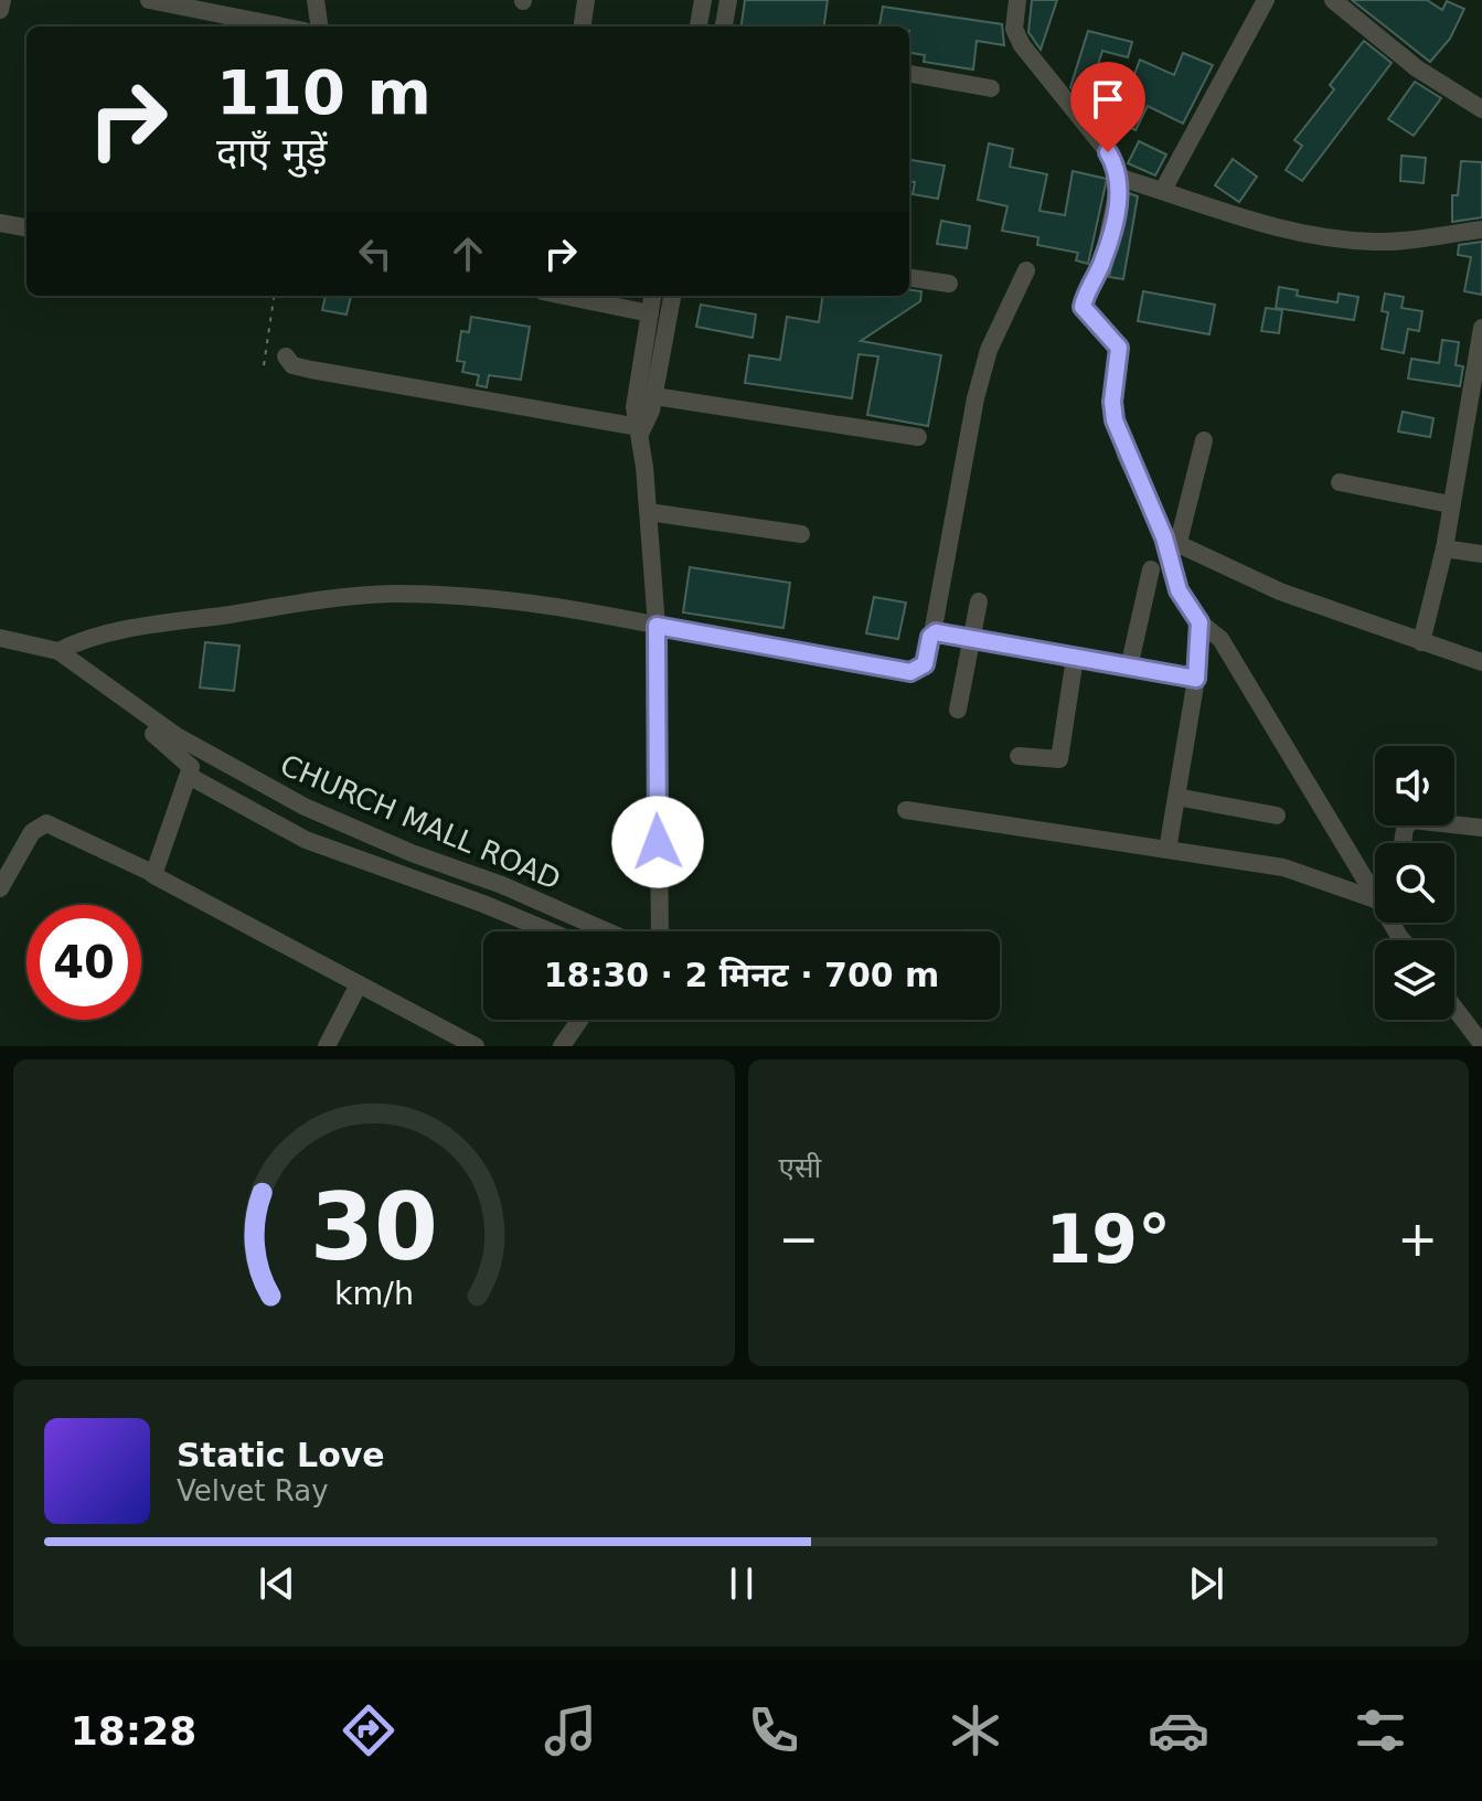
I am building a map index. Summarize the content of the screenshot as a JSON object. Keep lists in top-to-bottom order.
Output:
{
  "streets": {
    "street": ["CHURCH MALL ROAD"]
  },
  "page": {
    "turn": ["110 m", "दाएँ मुड़ें"],
    "limit": "40",
    "trip": "18:30 · 2 मिनट · 700 m",
    "tile": "एसी",
    "heat": ["−", "19°", "+"],
    "song": ["Static Love", "Velvet Ray"],
    "tabs": "18:28",
    "gauge": ["30", "km/h"]
  }
}
